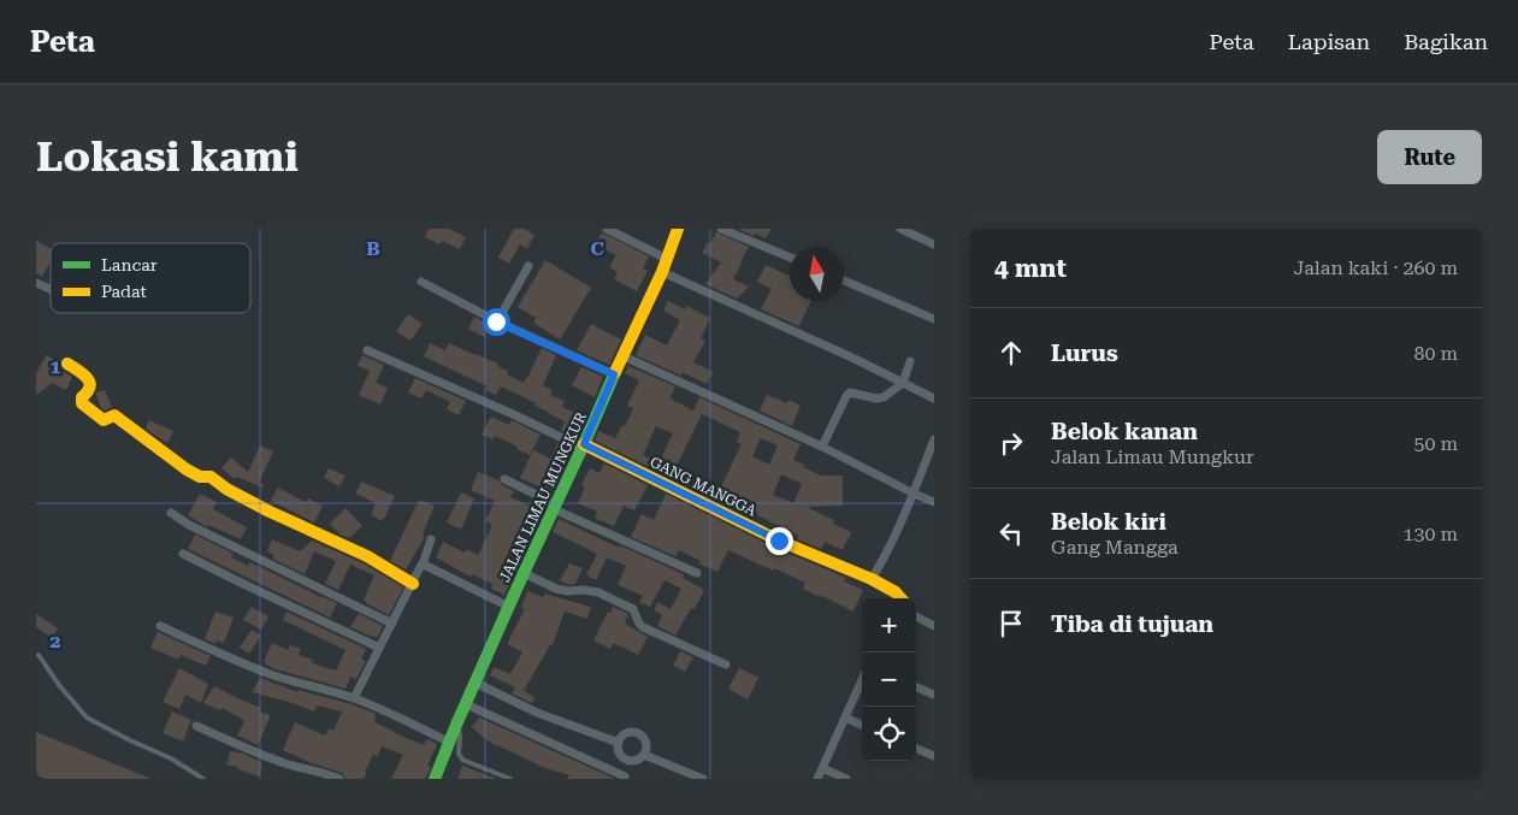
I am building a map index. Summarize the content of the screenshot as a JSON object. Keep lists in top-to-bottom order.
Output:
{
  "streets": {
    "street": ["GANG MANGGA", "JALAN LIMAU MUNGKUR"]
  },
  "crossings": [
    ["GANG MANGGA", "JALAN LIMAU MUNGKUR"]
  ],
  "legend": ["Lancar", "Padat"],
  "north": "top",
  "page": {
    "header": "Peta",
    "nav": ["Peta", "Lapisan", "Bagikan"],
    "buttons": "Rute",
    "title": "Lokasi kami",
    "heading": ["4 mnt", "Jalan kaki · 260 m"],
    "list": [
      ["Lurus", "80 m"],
      ["Belok kanan", "Jalan Limau Mungkur", "50 m"],
      ["Belok kiri", "Gang Mangga", "130 m"],
      "Tiba di tujuan"
    ],
    "map_buttons": ["+", "−"]
  },
  "grid": {
    "columns": ["B", "C"],
    "rows": ["1", "2"]
  }
}
